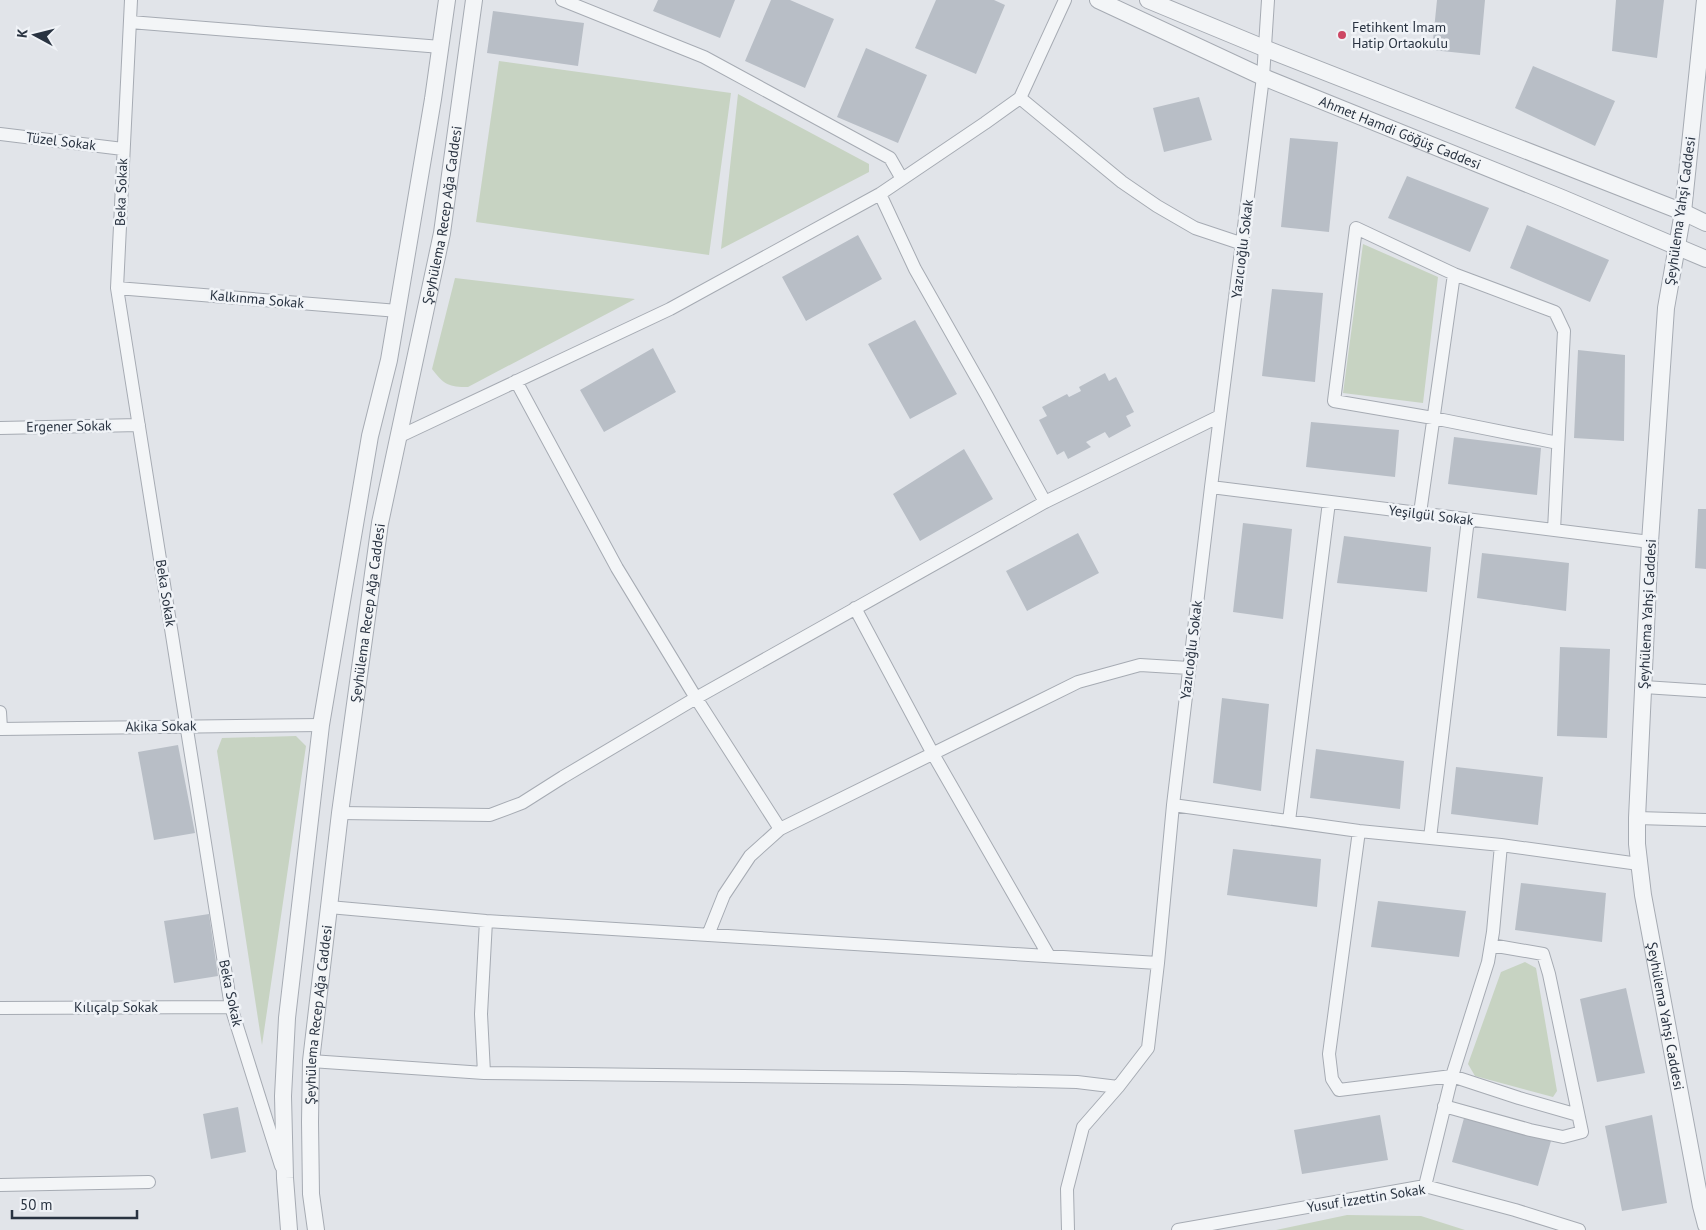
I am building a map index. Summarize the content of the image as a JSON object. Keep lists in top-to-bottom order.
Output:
{
  "streets": {
    "street": [
      "Ahmet Hamdi Göğüş Caddesi",
      "Tüzel Sokak",
      "Beka Sokak",
      "Şeyhülema Yahşi Caddesi",
      "Şeyhülema Recep Ağa Caddesi",
      "Yazıcıoğlu Sokak",
      "Kalkınma Sokak",
      "Ergener Sokak",
      "Yeşilgül Sokak",
      "Akika Sokak",
      "Kılıçalp Sokak",
      "Yusuf İzzettin Sokak"
    ]
  },
  "crossings": [
    ["Ahmet Hamdi Göğüş Caddesi", "Şeyhülema Yahşi Caddesi"],
    ["Ahmet Hamdi Göğüş Caddesi", "Yazıcıoğlu Sokak"],
    ["Tüzel Sokak", "Beka Sokak"],
    ["Beka Sokak", "Şeyhülema Recep Ağa Caddesi"],
    ["Beka Sokak", "Kalkınma Sokak"],
    ["Beka Sokak", "Ergener Sokak"],
    ["Beka Sokak", "Akika Sokak"],
    ["Beka Sokak", "Kılıçalp Sokak"],
    ["Şeyhülema Yahşi Caddesi", "Yeşilgül Sokak"],
    ["Şeyhülema Recep Ağa Caddesi", "Kalkınma Sokak"],
    ["Şeyhülema Recep Ağa Caddesi", "Akika Sokak"],
    ["Yazıcıoğlu Sokak", "Yeşilgül Sokak"]
  ],
  "places": ["Fetihkent İmam Hatip Ortaokulu"],
  "scale_bar": "50 m",
  "north": "left"
}
